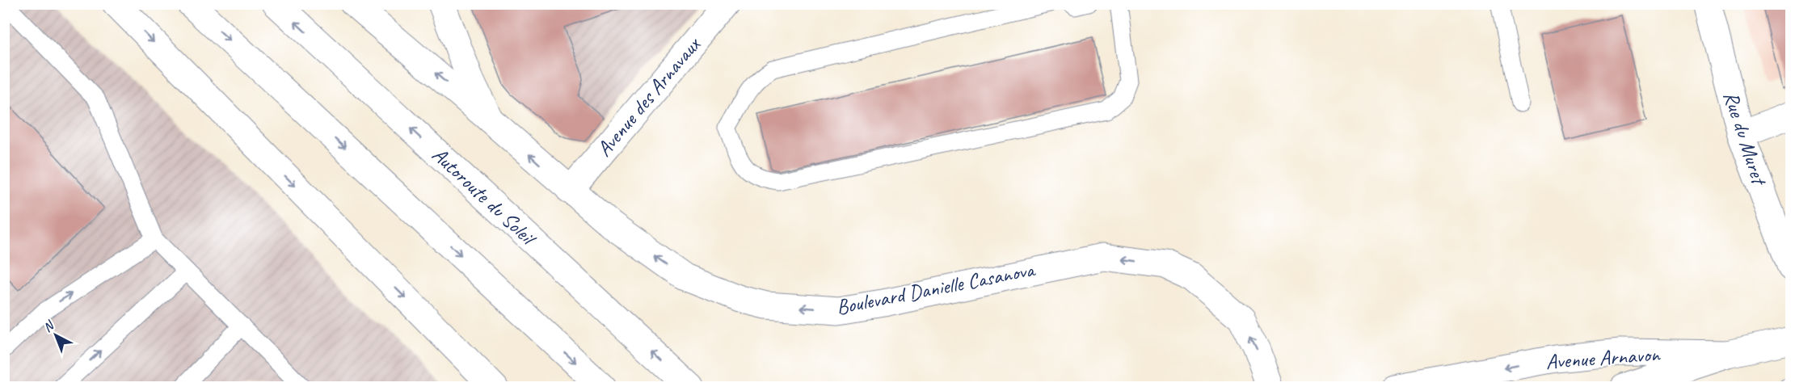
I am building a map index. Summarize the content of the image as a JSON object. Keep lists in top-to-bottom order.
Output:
{
  "streets": {
    "main road": [
      "Avenue des Arnavaux",
      "Rue du Muret",
      "Autoroute du Soleil",
      "Boulevard Danielle Casanova",
      "Avenue Arnavon"
    ]
  },
  "crossings": [
    ["Avenue des Arnavaux", "Boulevard Danielle Casanova"]
  ],
  "one_way": ["Boulevard Danielle Casanova"],
  "north": "top left"
}
